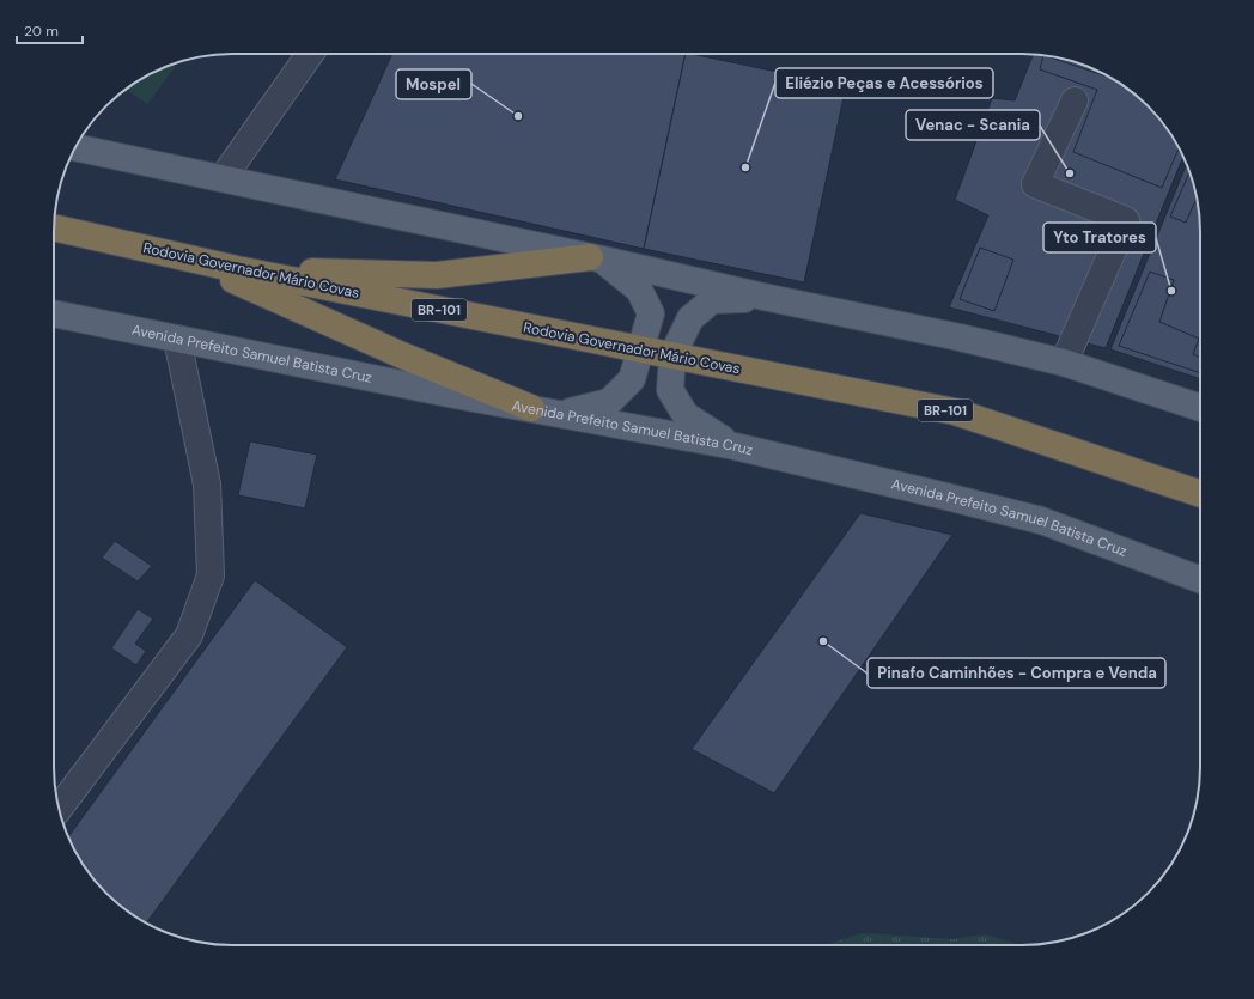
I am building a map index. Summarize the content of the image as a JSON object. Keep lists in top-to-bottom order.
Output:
{
  "streets": {
    "highway": ["Rodovia Governador Mário Covas", "BR-101"],
    "main road": ["Avenida Prefeito Samuel Batista Cruz"]
  },
  "places": [
    "Mospel",
    "Eliézio Peças e Acessórios",
    "Venac - Scania",
    "Yto Tratores",
    "Pinafo Caminhões - Compra e Venda"
  ],
  "scale_bar": "20 m"
}
